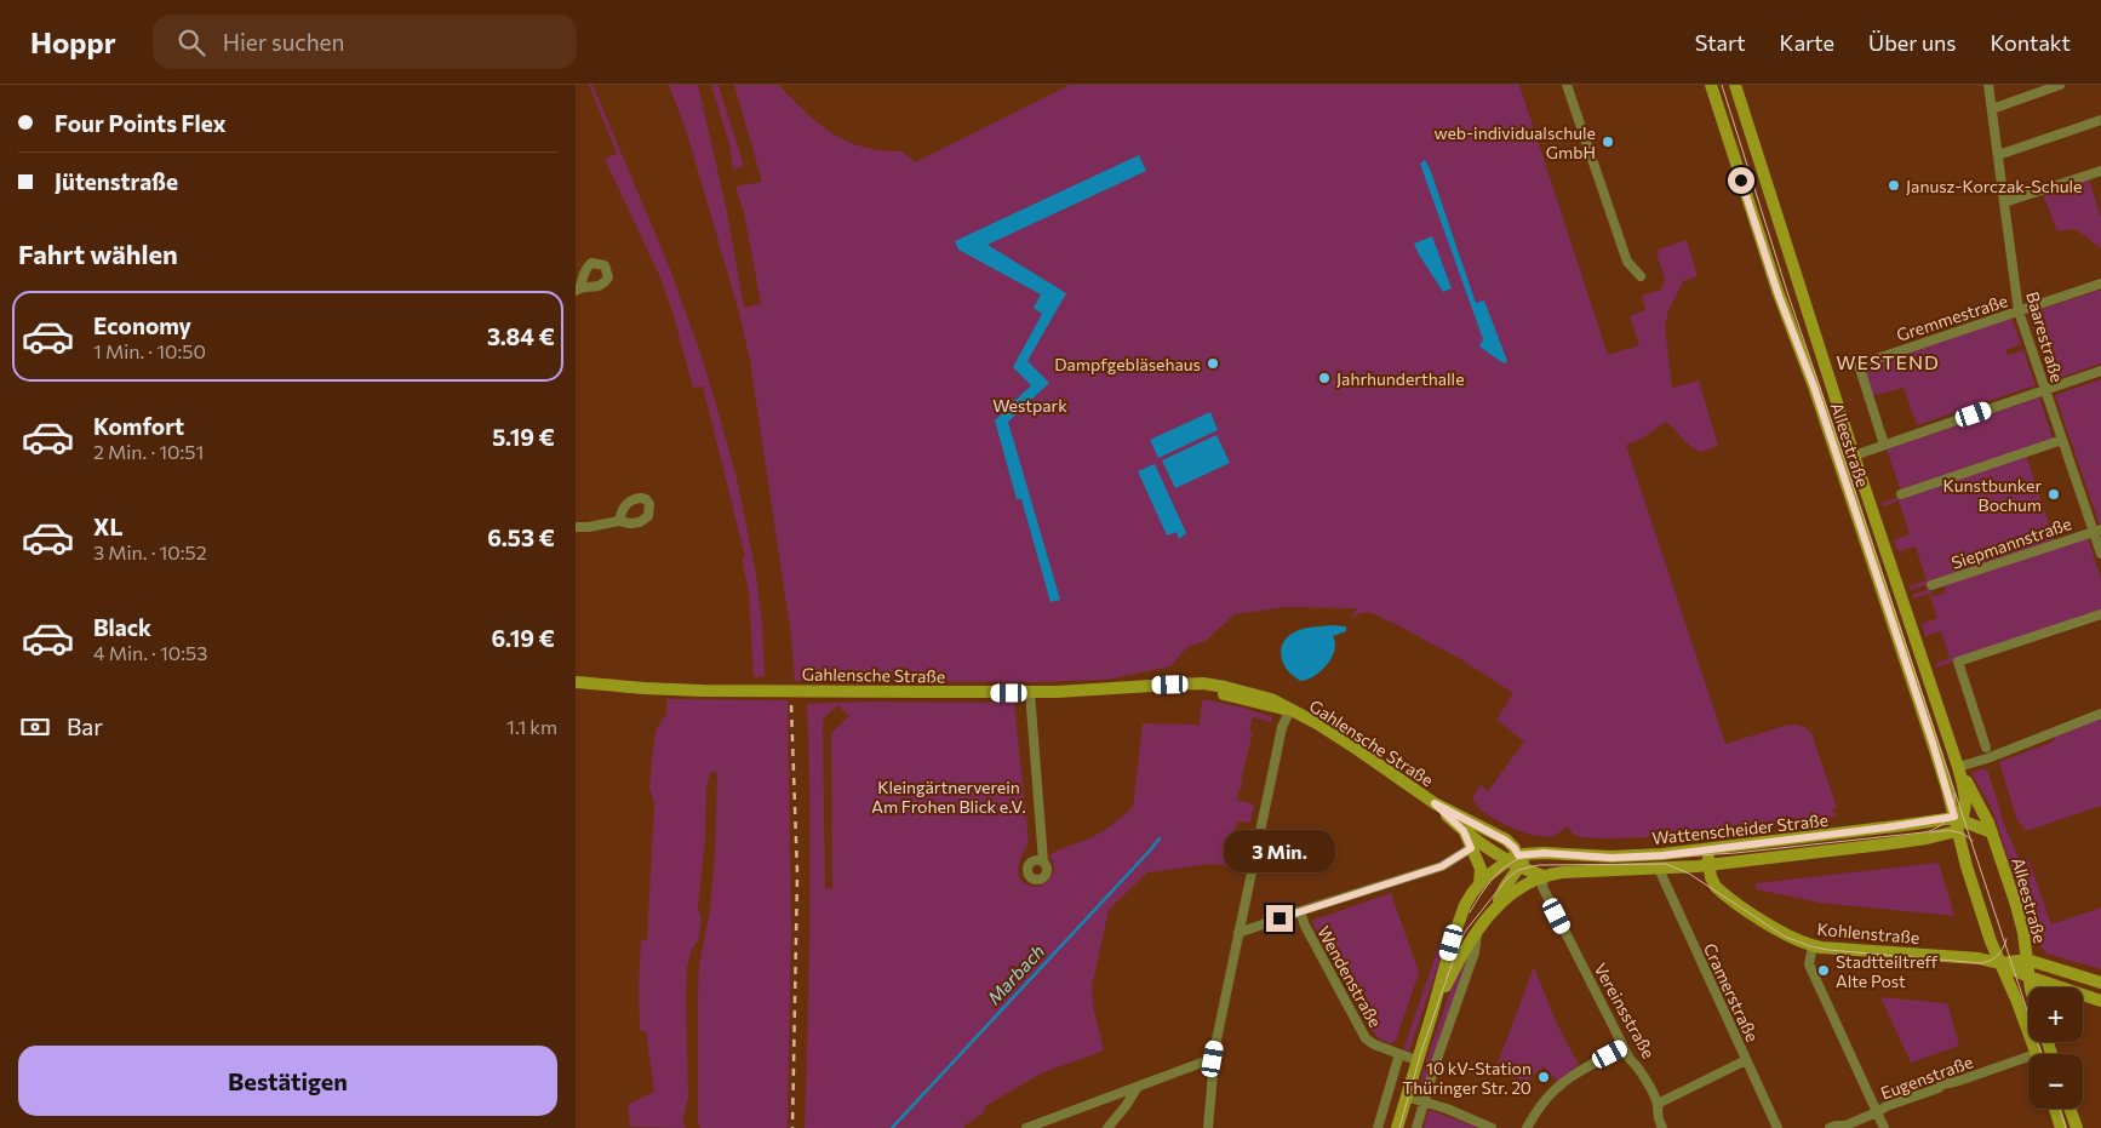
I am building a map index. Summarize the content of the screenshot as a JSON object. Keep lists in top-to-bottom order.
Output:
{
  "streets": {
    "main road": [
      "Alleestraße",
      "Gahlensche Straße",
      "Wattenscheider Straße",
      "Kohlenstraße"
    ],
    "street": [
      "Gremmestraße",
      "Baarestraße",
      "Siepmannstraße",
      "Wendenstraße",
      "Cramerstraße",
      "Vereinsstraße",
      "Eugenstraße"
    ]
  },
  "crossings": [
    ["Gremmestraße", "Baarestraße"],
    ["Baarestraße", "Siepmannstraße"],
    ["Alleestraße", "Wattenscheider Straße"],
    ["Alleestraße", "Kohlenstraße"],
    ["Gahlensche Straße", "Wattenscheider Straße"],
    ["Wattenscheider Straße", "Kohlenstraße"],
    ["Wattenscheider Straße", "Wendenstraße"],
    ["Wattenscheider Straße", "Cramerstraße"],
    ["Wattenscheider Straße", "Vereinsstraße"]
  ],
  "districts": ["WESTEND"],
  "water": ["Marbach"],
  "parks": ["Westpark", "Kleingärtnerverein Am Frohen Blick e.V."],
  "places": [
    "web-individualschule GmbH",
    "Janusz-Korczak-Schule",
    "Dampfgebläsehaus",
    "Jahrhunderthalle",
    "Kunstbunker Bochum",
    "Stadtteiltreff Alte Post",
    "10 kV-Station Thüringer Str. 20"
  ],
  "page": {
    "header": "Hoppr",
    "search": "Hier suchen",
    "nav": [
      "Start",
      "Karte",
      "Über uns",
      "Kontakt"
    ],
    "banner": ["Four Points Flex", "Jütenstraße"],
    "heading": "Fahrt wählen",
    "list": [
      {
        "name": "Economy",
        "note": "1 Min. · 10:50",
        "value": "3.84 €"
      },
      {
        "name": "Komfort",
        "note": "2 Min. · 10:51",
        "value": "5.19 €"
      },
      {
        "name": "XL",
        "note": "3 Min. · 10:52",
        "value": "6.53 €"
      },
      {
        "name": "Black",
        "note": "4 Min. · 10:53",
        "value": "6.19 €"
      }
    ],
    "pay": ["Bar", "1.1 km"],
    "bubble": "3 Min.",
    "map_buttons": ["+", "−"],
    "buttons": "Bestätigen"
  }
}
